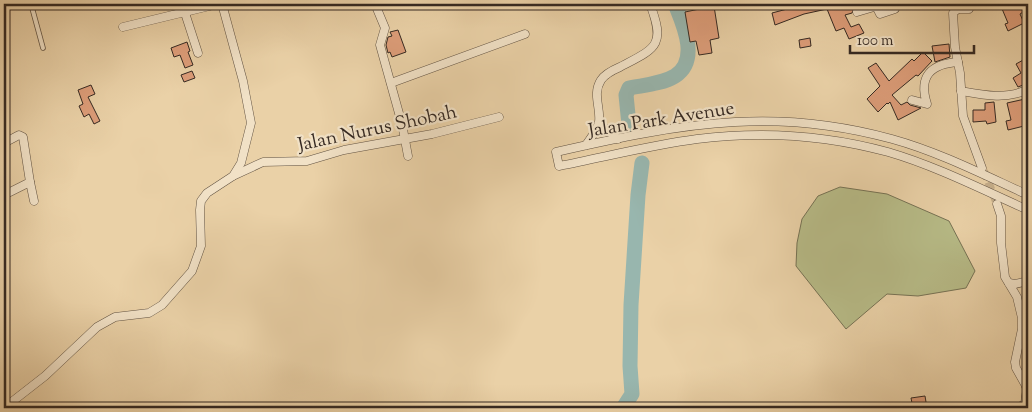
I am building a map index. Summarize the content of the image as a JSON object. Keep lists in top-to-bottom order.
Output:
{
  "streets": {
    "street": ["Jalan Park Avenue", "Jalan Nurus Shobah"]
  },
  "scale_bar": "100 m"
}
